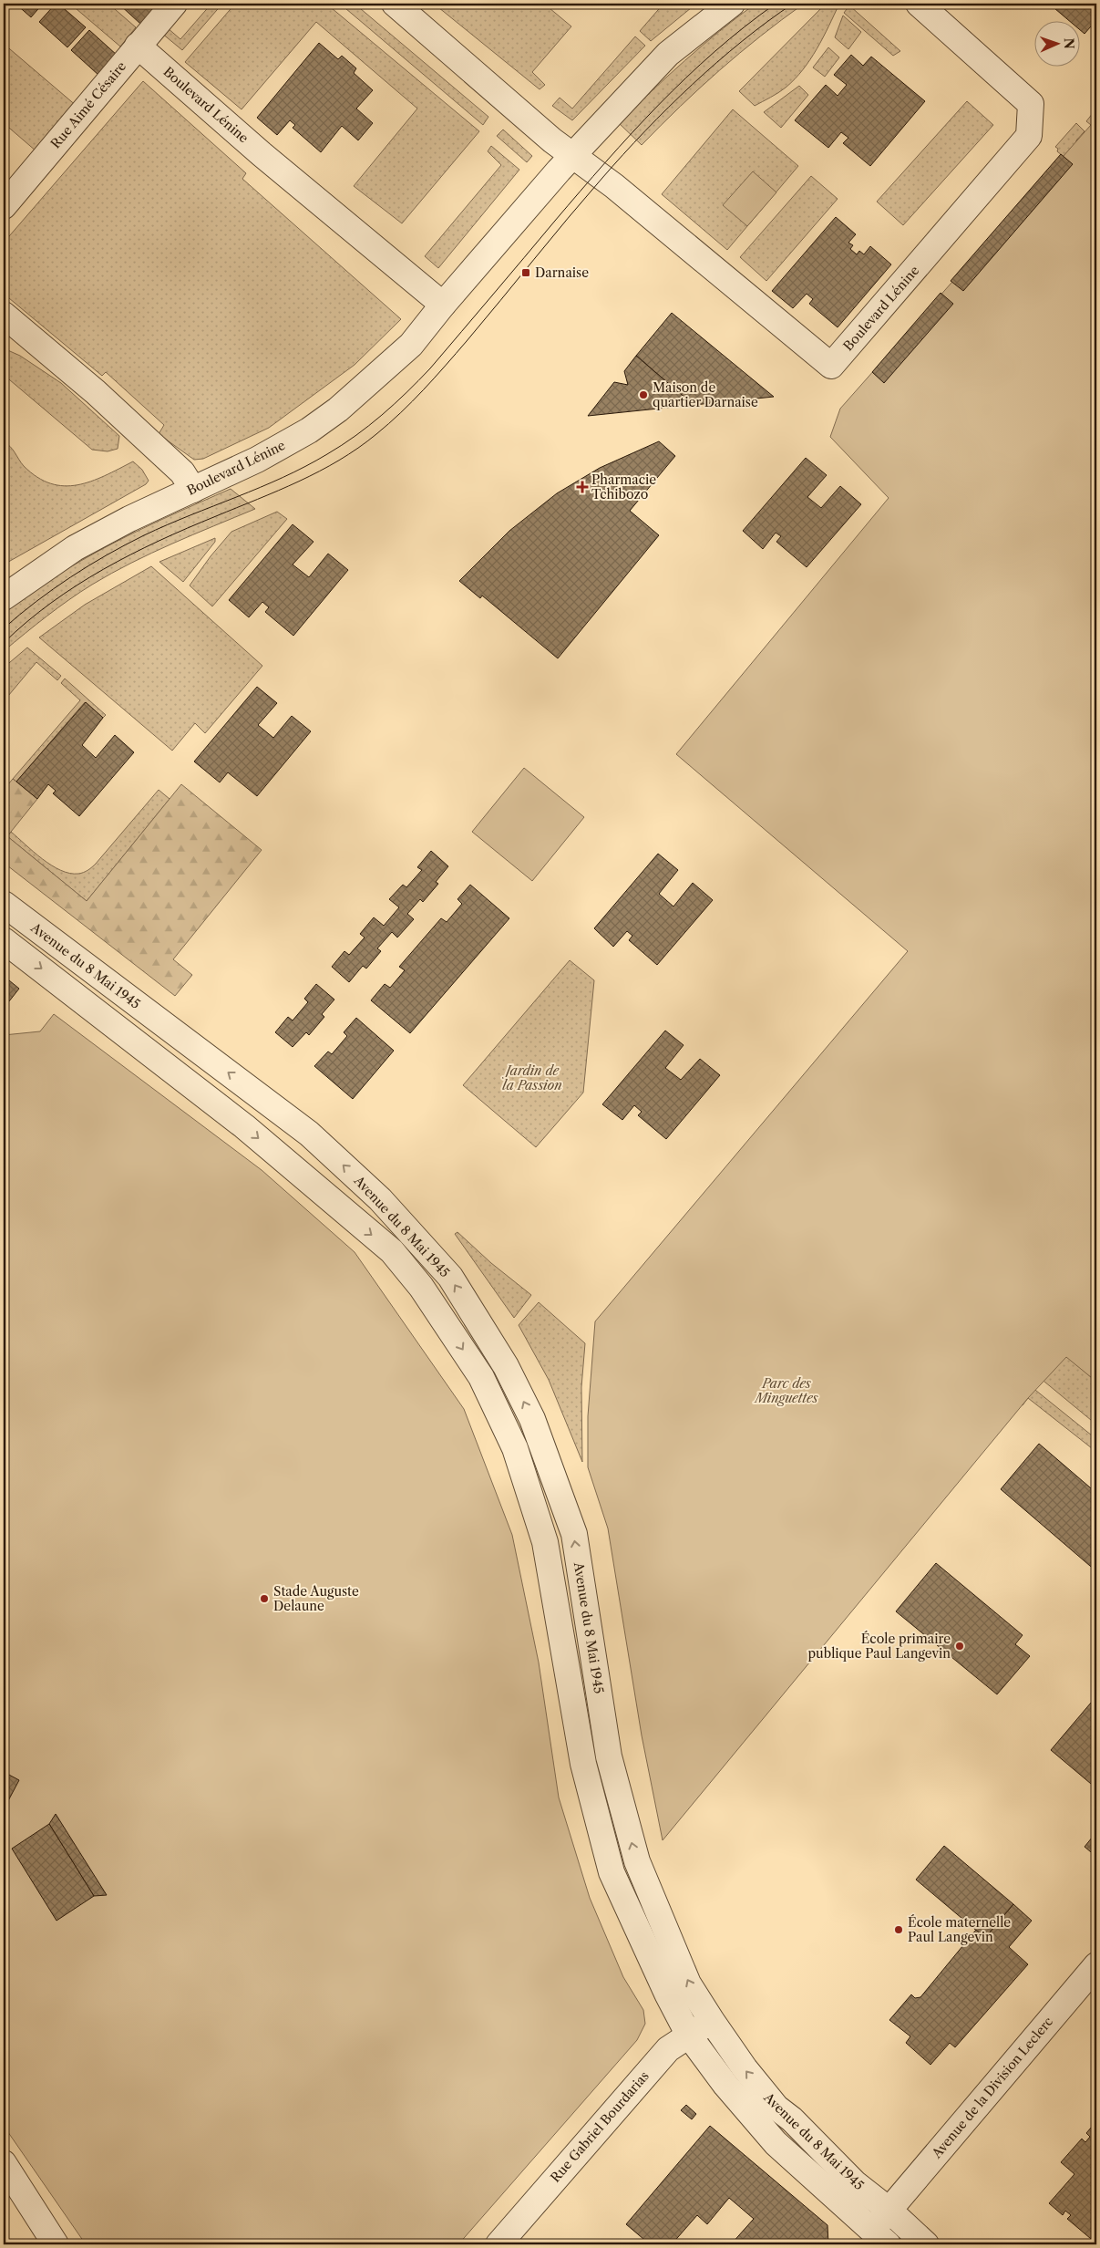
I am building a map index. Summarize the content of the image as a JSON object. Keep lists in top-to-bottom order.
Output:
{
  "streets": {
    "street": [
      "Rue Aimé Césaire",
      "Boulevard Lénine",
      "Avenue du 8 Mai 1945",
      "Avenue de la Division Leclerc",
      "Rue Gabriel Bourdarias"
    ]
  },
  "crossings": [
    ["Rue Aimé Césaire", "Boulevard Lénine"],
    ["Avenue du 8 Mai 1945", "Avenue de la Division Leclerc"],
    ["Avenue du 8 Mai 1945", "Rue Gabriel Bourdarias"]
  ],
  "parks": ["Jardin de la Passion", "Parc des Minguettes"],
  "places": {
    "transit": ["Darnaise"],
    "other": [
      "Maison de quartier Darnaise",
      "Stade Auguste Delaune",
      "École primaire publique Paul Langevin",
      "École maternelle Paul Langevin"
    ],
    "health": ["Pharmacie Tchibozo"]
  },
  "north": "right"
}
